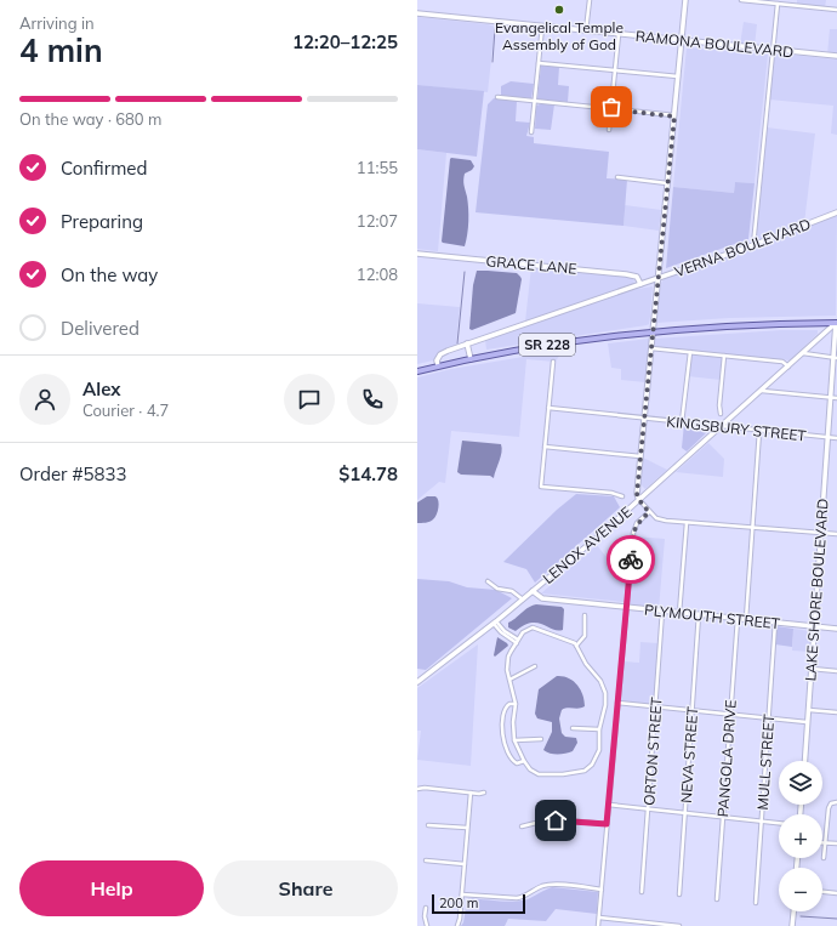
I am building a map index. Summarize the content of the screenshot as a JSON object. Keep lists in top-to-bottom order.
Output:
{
  "streets": {
    "main road": ["SR 228"],
    "street": [
      "RAMONA BOULEVARD",
      "VERNA BOULEVARD",
      "GRACE LANE",
      "KINGSBURY STREET",
      "LENOX AVENUE",
      "LAKE SHORE BOULEVARD",
      "PLYMOUTH STREET",
      "ORTON STREET",
      "NEVA STREET",
      "PANGOLA DRIVE",
      "MULL STREET"
    ]
  },
  "crossings": [
    ["VERNA BOULEVARD", "GRACE LANE"],
    ["VERNA BOULEVARD", "SR 228"],
    ["SR 228", "LENOX AVENUE"],
    ["SR 228", "LAKE SHORE BOULEVARD"],
    ["KINGSBURY STREET", "LENOX AVENUE"],
    ["KINGSBURY STREET", "LAKE SHORE BOULEVARD"],
    ["LENOX AVENUE", "LAKE SHORE BOULEVARD"],
    ["LENOX AVENUE", "PLYMOUTH STREET"],
    ["LAKE SHORE BOULEVARD", "PLYMOUTH STREET"],
    ["PLYMOUTH STREET", "ORTON STREET"],
    ["PLYMOUTH STREET", "NEVA STREET"],
    ["PLYMOUTH STREET", "PANGOLA DRIVE"],
    ["PLYMOUTH STREET", "MULL STREET"]
  ],
  "places": ["Evangelical Temple Assembly of God"],
  "scale_bar": "200 m",
  "page": {
    "heading": ["4 min", "Arriving in", "12:20–12:25"],
    "panel": [
      "Alex",
      "Courier · 4.7",
      "Order #5833",
      "$14.78"
    ],
    "bar": "On the way · 680 m",
    "list": [
      ["Confirmed", "11:55"],
      ["Preparing", "12:07"],
      ["On the way", "12:08"],
      "Delivered"
    ],
    "map_buttons": ["+", "−"],
    "buttons": ["Help", "Share"],
    "scale": "200 m"
  }
}
